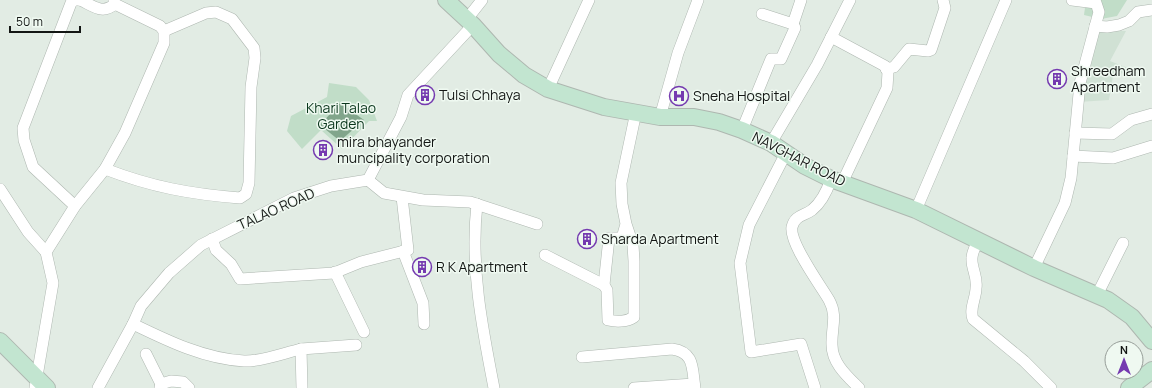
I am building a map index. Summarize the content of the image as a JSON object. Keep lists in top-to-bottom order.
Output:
{
  "streets": {
    "main road": ["NAVGHAR ROAD"],
    "street": ["TALAO ROAD"]
  },
  "parks": ["Khari Talao Garden"],
  "places": {
    "building": [
      "Shreedham Apartment",
      "Tulsi Chhaya",
      "mira bhayander muncipality corporation",
      "Sharda Apartment",
      "R K Apartment"
    ],
    "hospital": ["Sneha Hospital"]
  },
  "scale_bar": "50 m",
  "north": "top"
}
